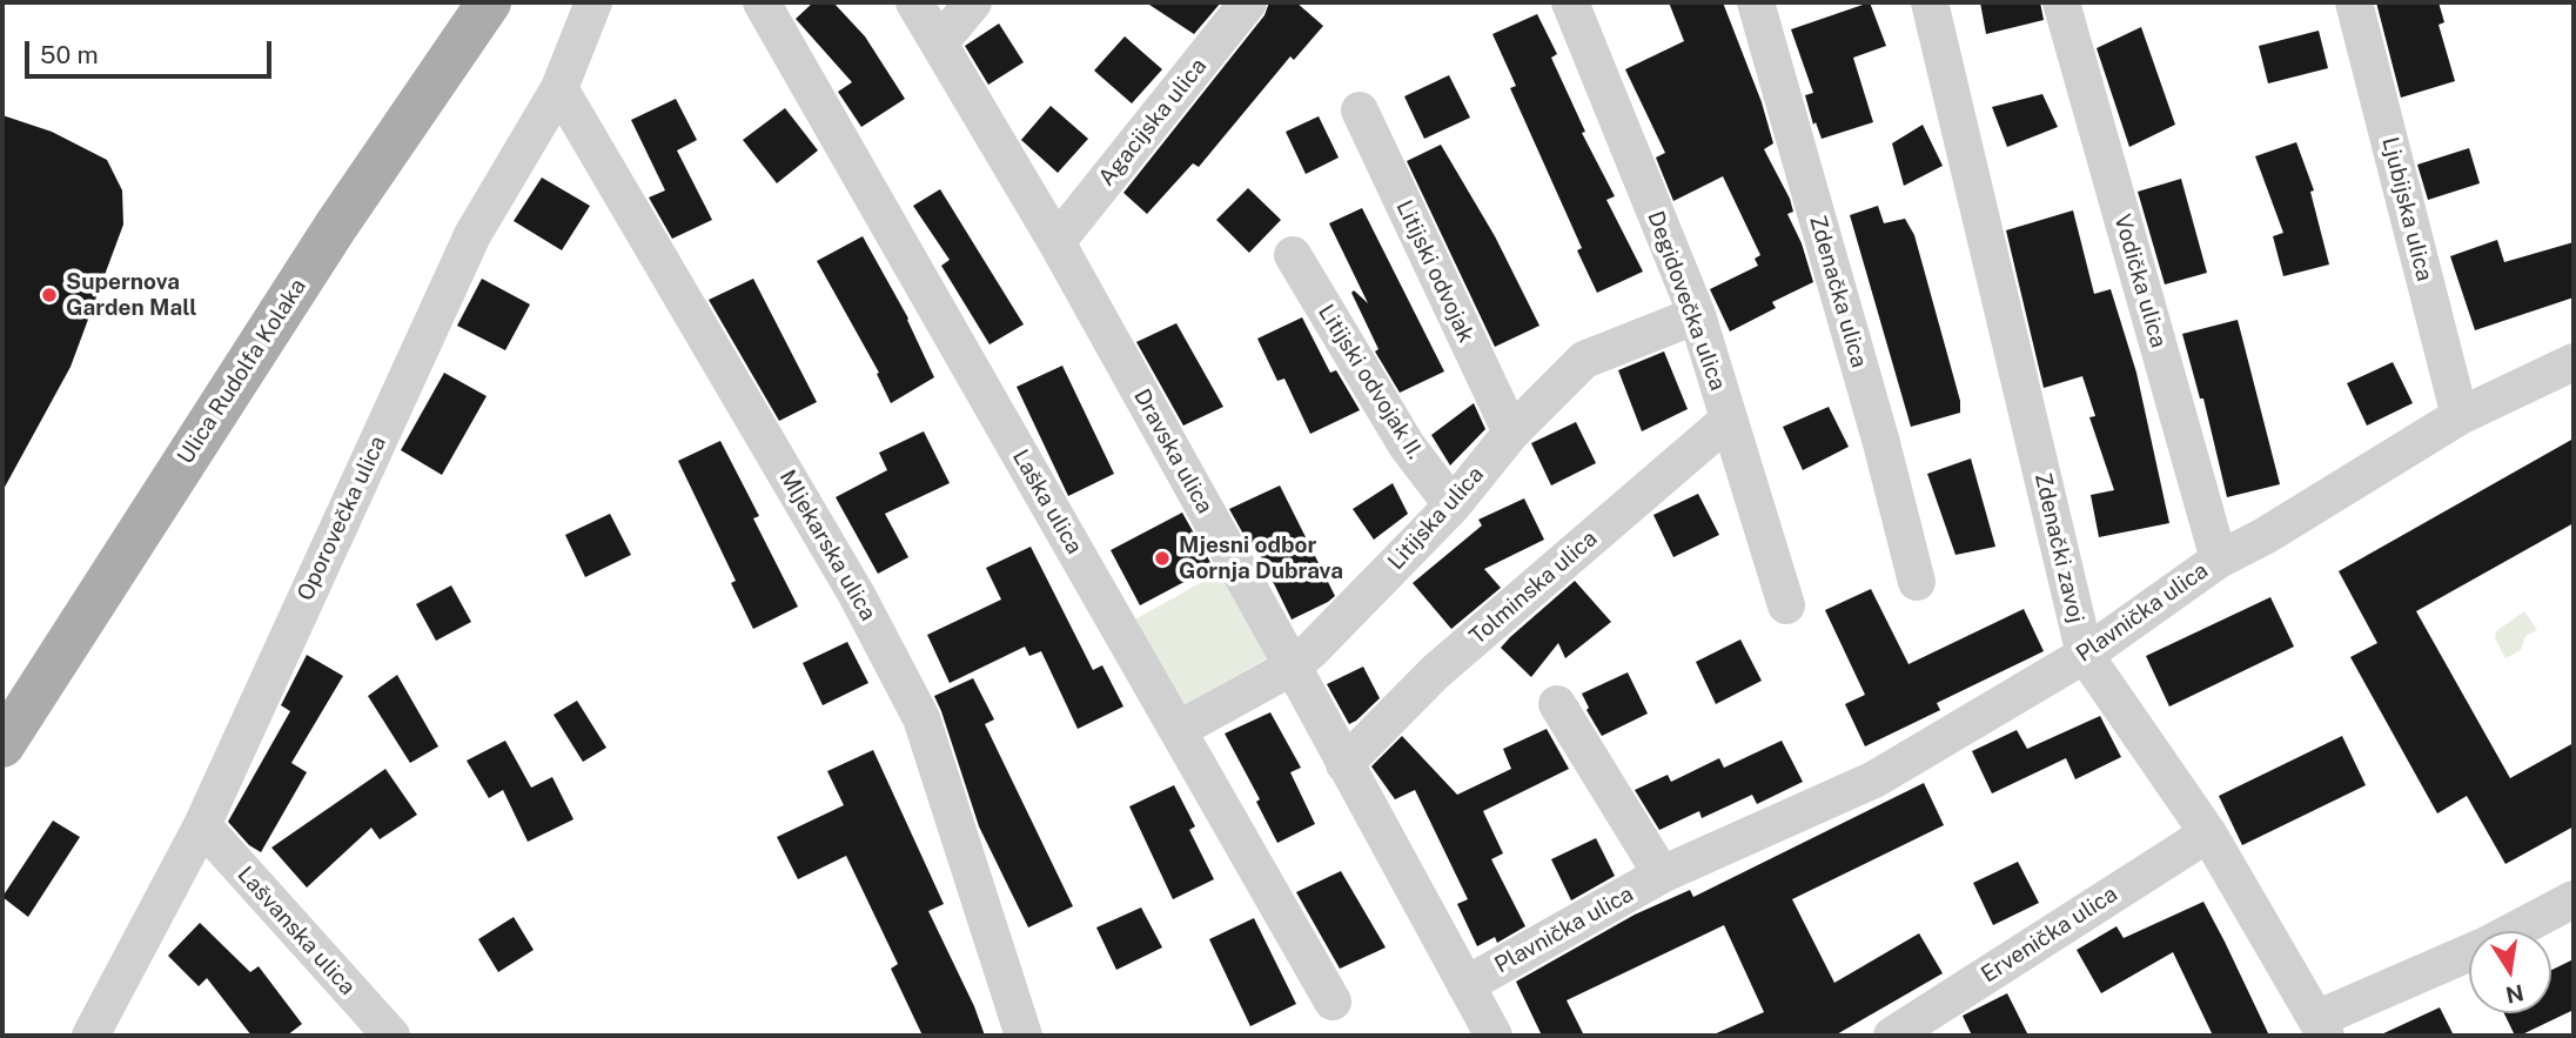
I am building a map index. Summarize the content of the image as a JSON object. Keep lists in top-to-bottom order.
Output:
{
  "streets": {
    "main road": ["Ulica Rudolfa Kolaka"],
    "street": [
      "Agacijska ulica",
      "Ljubijska ulica",
      "Litijski odvojak",
      "Vodička ulica",
      "Zdenačka ulica",
      "Degidovečka ulica",
      "Litijski odvojak II.",
      "Dravska ulica",
      "Laška ulica",
      "Oporovečka ulica",
      "Litijska ulica",
      "Mljekarska ulica",
      "Zdenački zavoj",
      "Tolminska ulica",
      "Plavnička ulica",
      "Lašvanska ulica",
      "Ervenička ulica"
    ]
  },
  "crossings": [
    ["Agacijska ulica", "Dravska ulica"],
    ["Ljubijska ulica", "Plavnička ulica"],
    ["Litijski odvojak", "Litijska ulica"],
    ["Vodička ulica", "Plavnička ulica"],
    ["Degidovečka ulica", "Litijska ulica"],
    ["Degidovečka ulica", "Tolminska ulica"],
    ["Litijski odvojak II.", "Litijska ulica"],
    ["Dravska ulica", "Litijska ulica"],
    ["Dravska ulica", "Tolminska ulica"],
    ["Dravska ulica", "Plavnička ulica"],
    ["Laška ulica", "Litijska ulica"],
    ["Oporovečka ulica", "Mljekarska ulica"],
    ["Oporovečka ulica", "Lašvanska ulica"],
    ["Zdenački zavoj", "Plavnička ulica"],
    ["Zdenački zavoj", "Ervenička ulica"]
  ],
  "places": ["Supernova Garden Mall", "Mjesni odbor Gornja Dubrava"],
  "scale_bar": "50 m",
  "north": "bottom"
}
